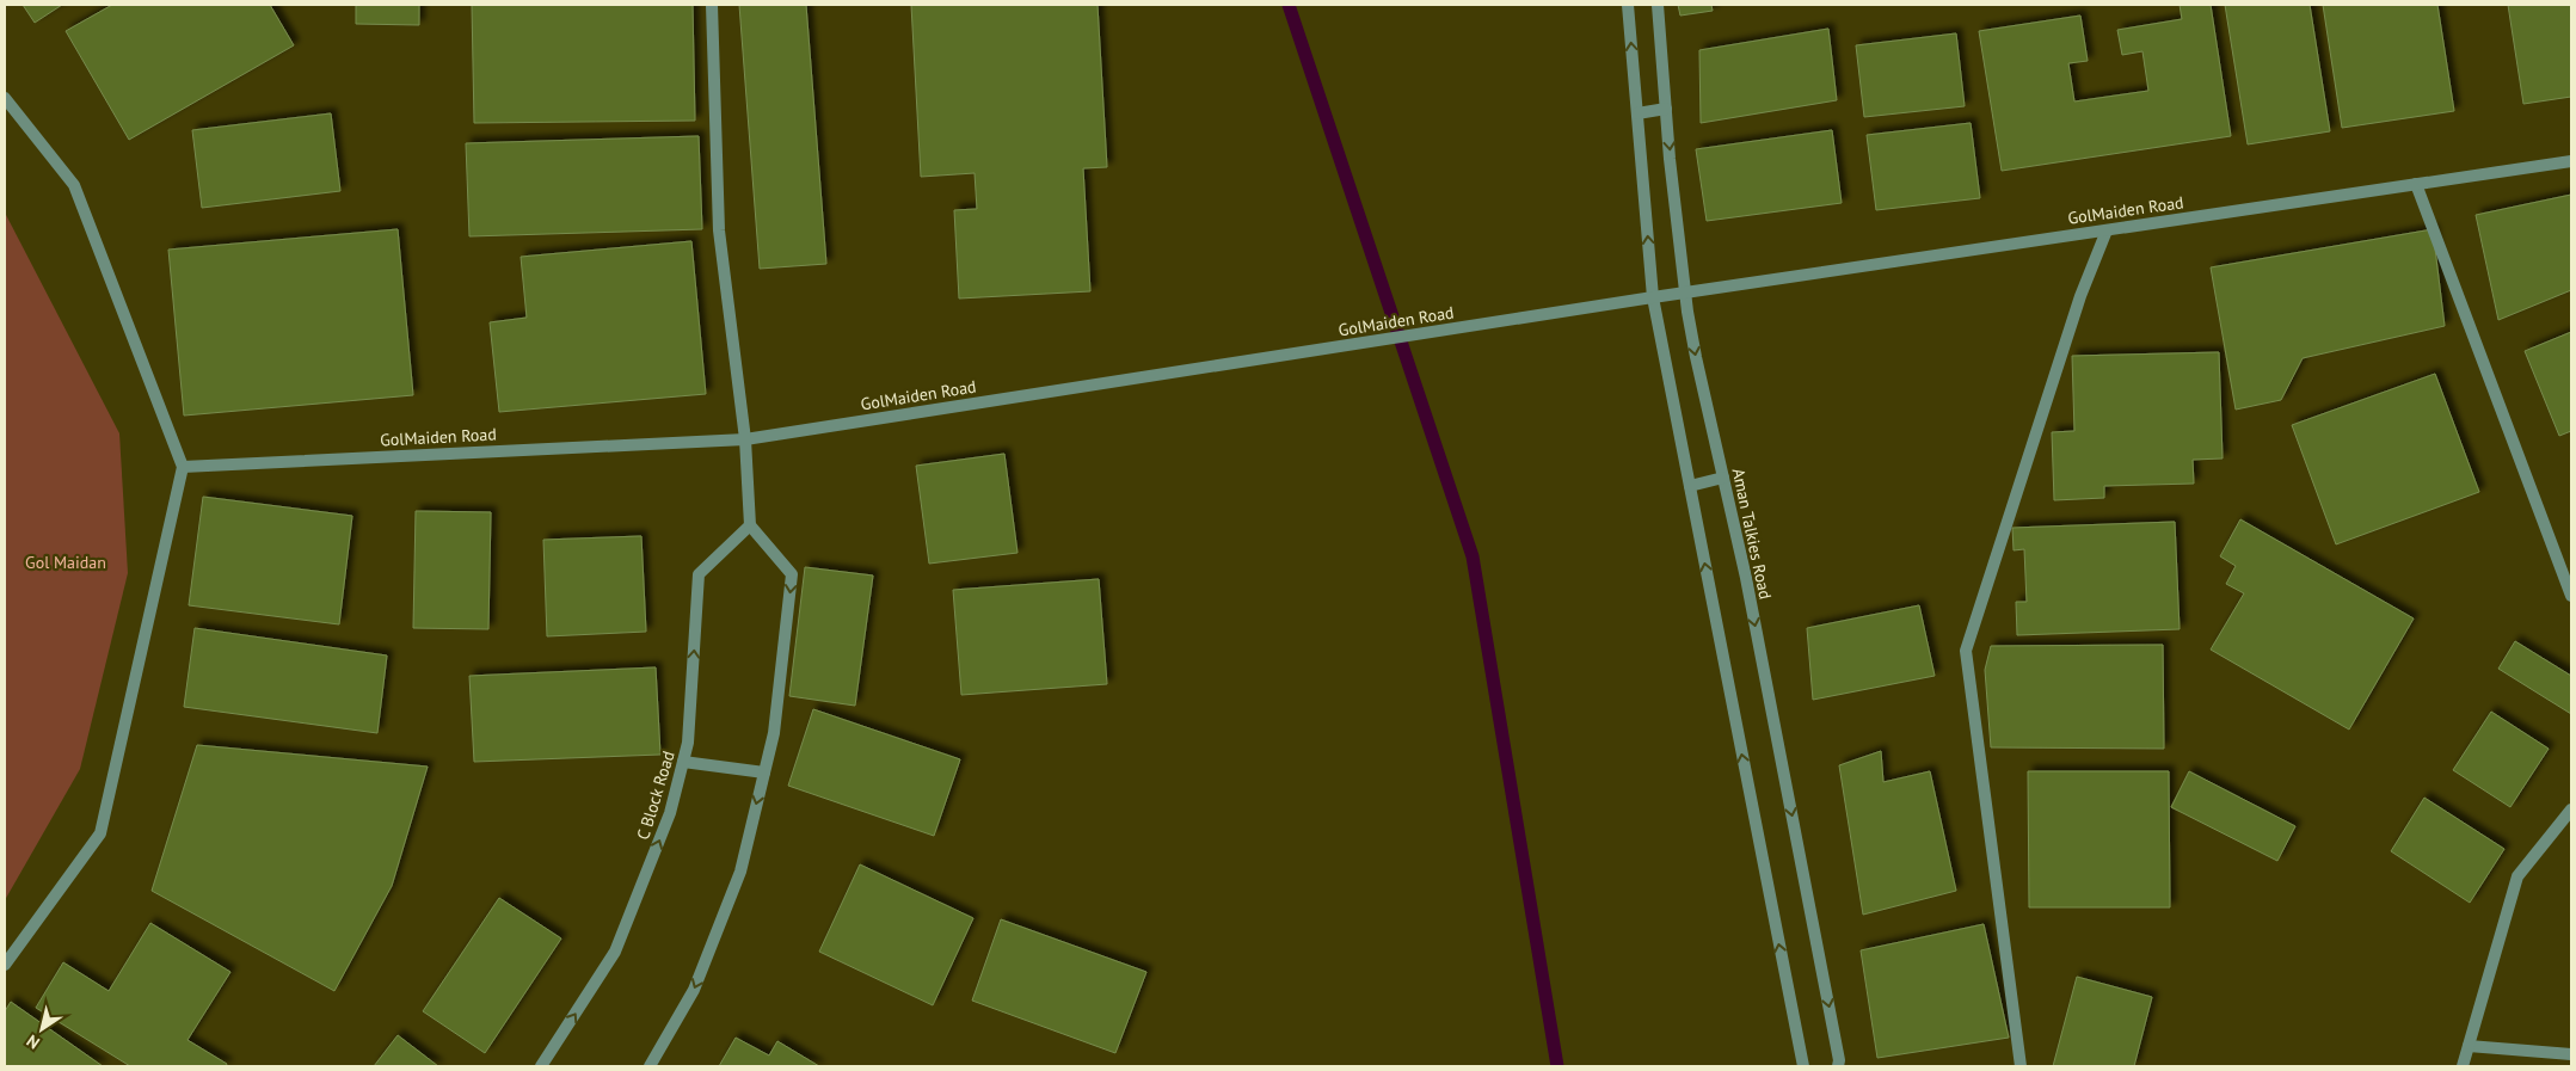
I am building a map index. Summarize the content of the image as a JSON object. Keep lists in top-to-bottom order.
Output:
{
  "streets": {
    "street": ["GolMaiden Road", "Aman Talkies Road", "C Block Road"]
  },
  "crossings": [
    ["GolMaiden Road", "Aman Talkies Road"]
  ],
  "parks": ["Gol Maidan"],
  "north": "bottom left"
}
